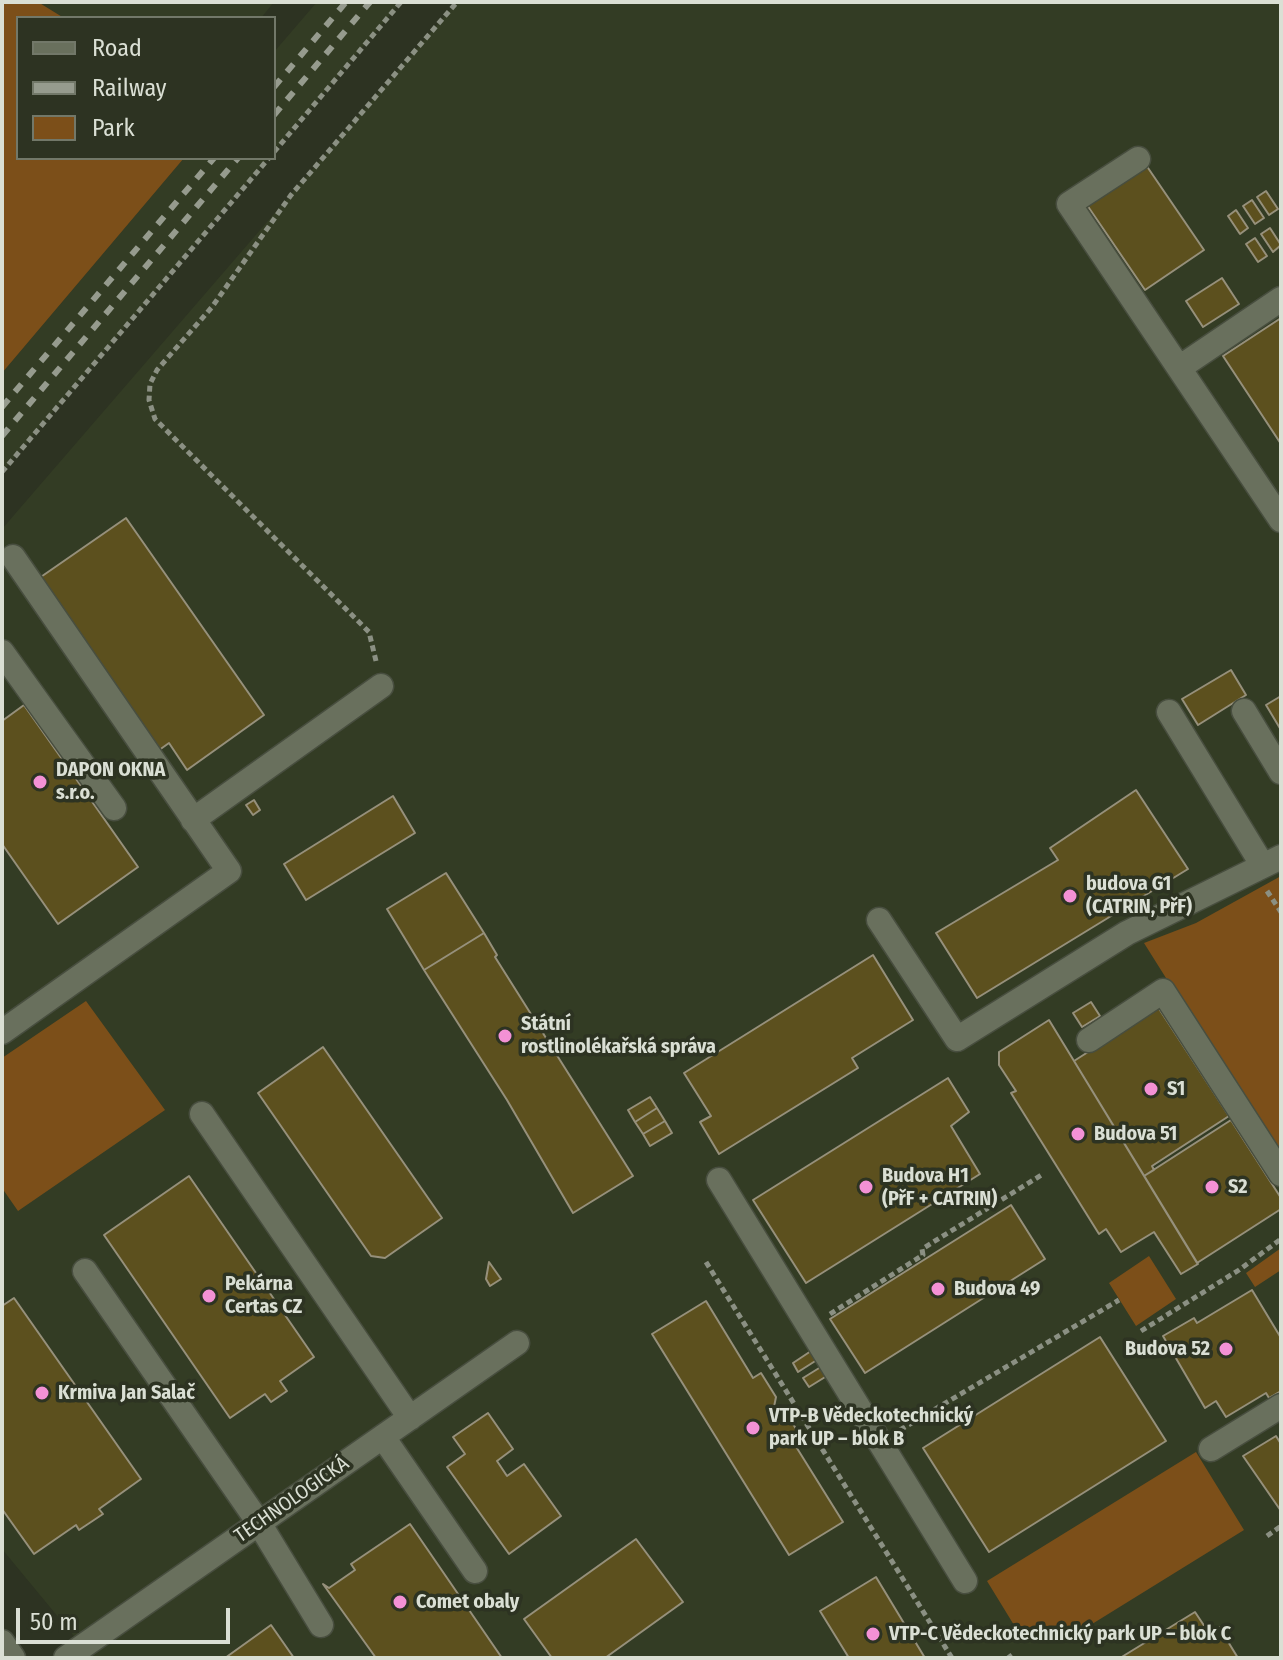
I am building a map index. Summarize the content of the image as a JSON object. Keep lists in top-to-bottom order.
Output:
{
  "streets": {
    "street": ["TECHNOLOGICKÁ"]
  },
  "places": [
    "DAPON OKNA s.r.o.",
    "budova G1 (CATRIN, PřF)",
    "Státní rostlinolékařská správa",
    "S1",
    "Budova 51",
    "Budova H1 (PřF + CATRIN)",
    "S2",
    "Budova 49",
    "Pekárna Certas CZ",
    "Budova 52",
    "Krmiva Jan Salač",
    "VTP-B Vědeckotechnický park UP – blok B",
    "Comet obaly",
    "VTP-C Vědeckotechnický park UP – blok C"
  ],
  "legend": ["Road", "Railway", "Park"],
  "scale_bar": "50 m"
}
